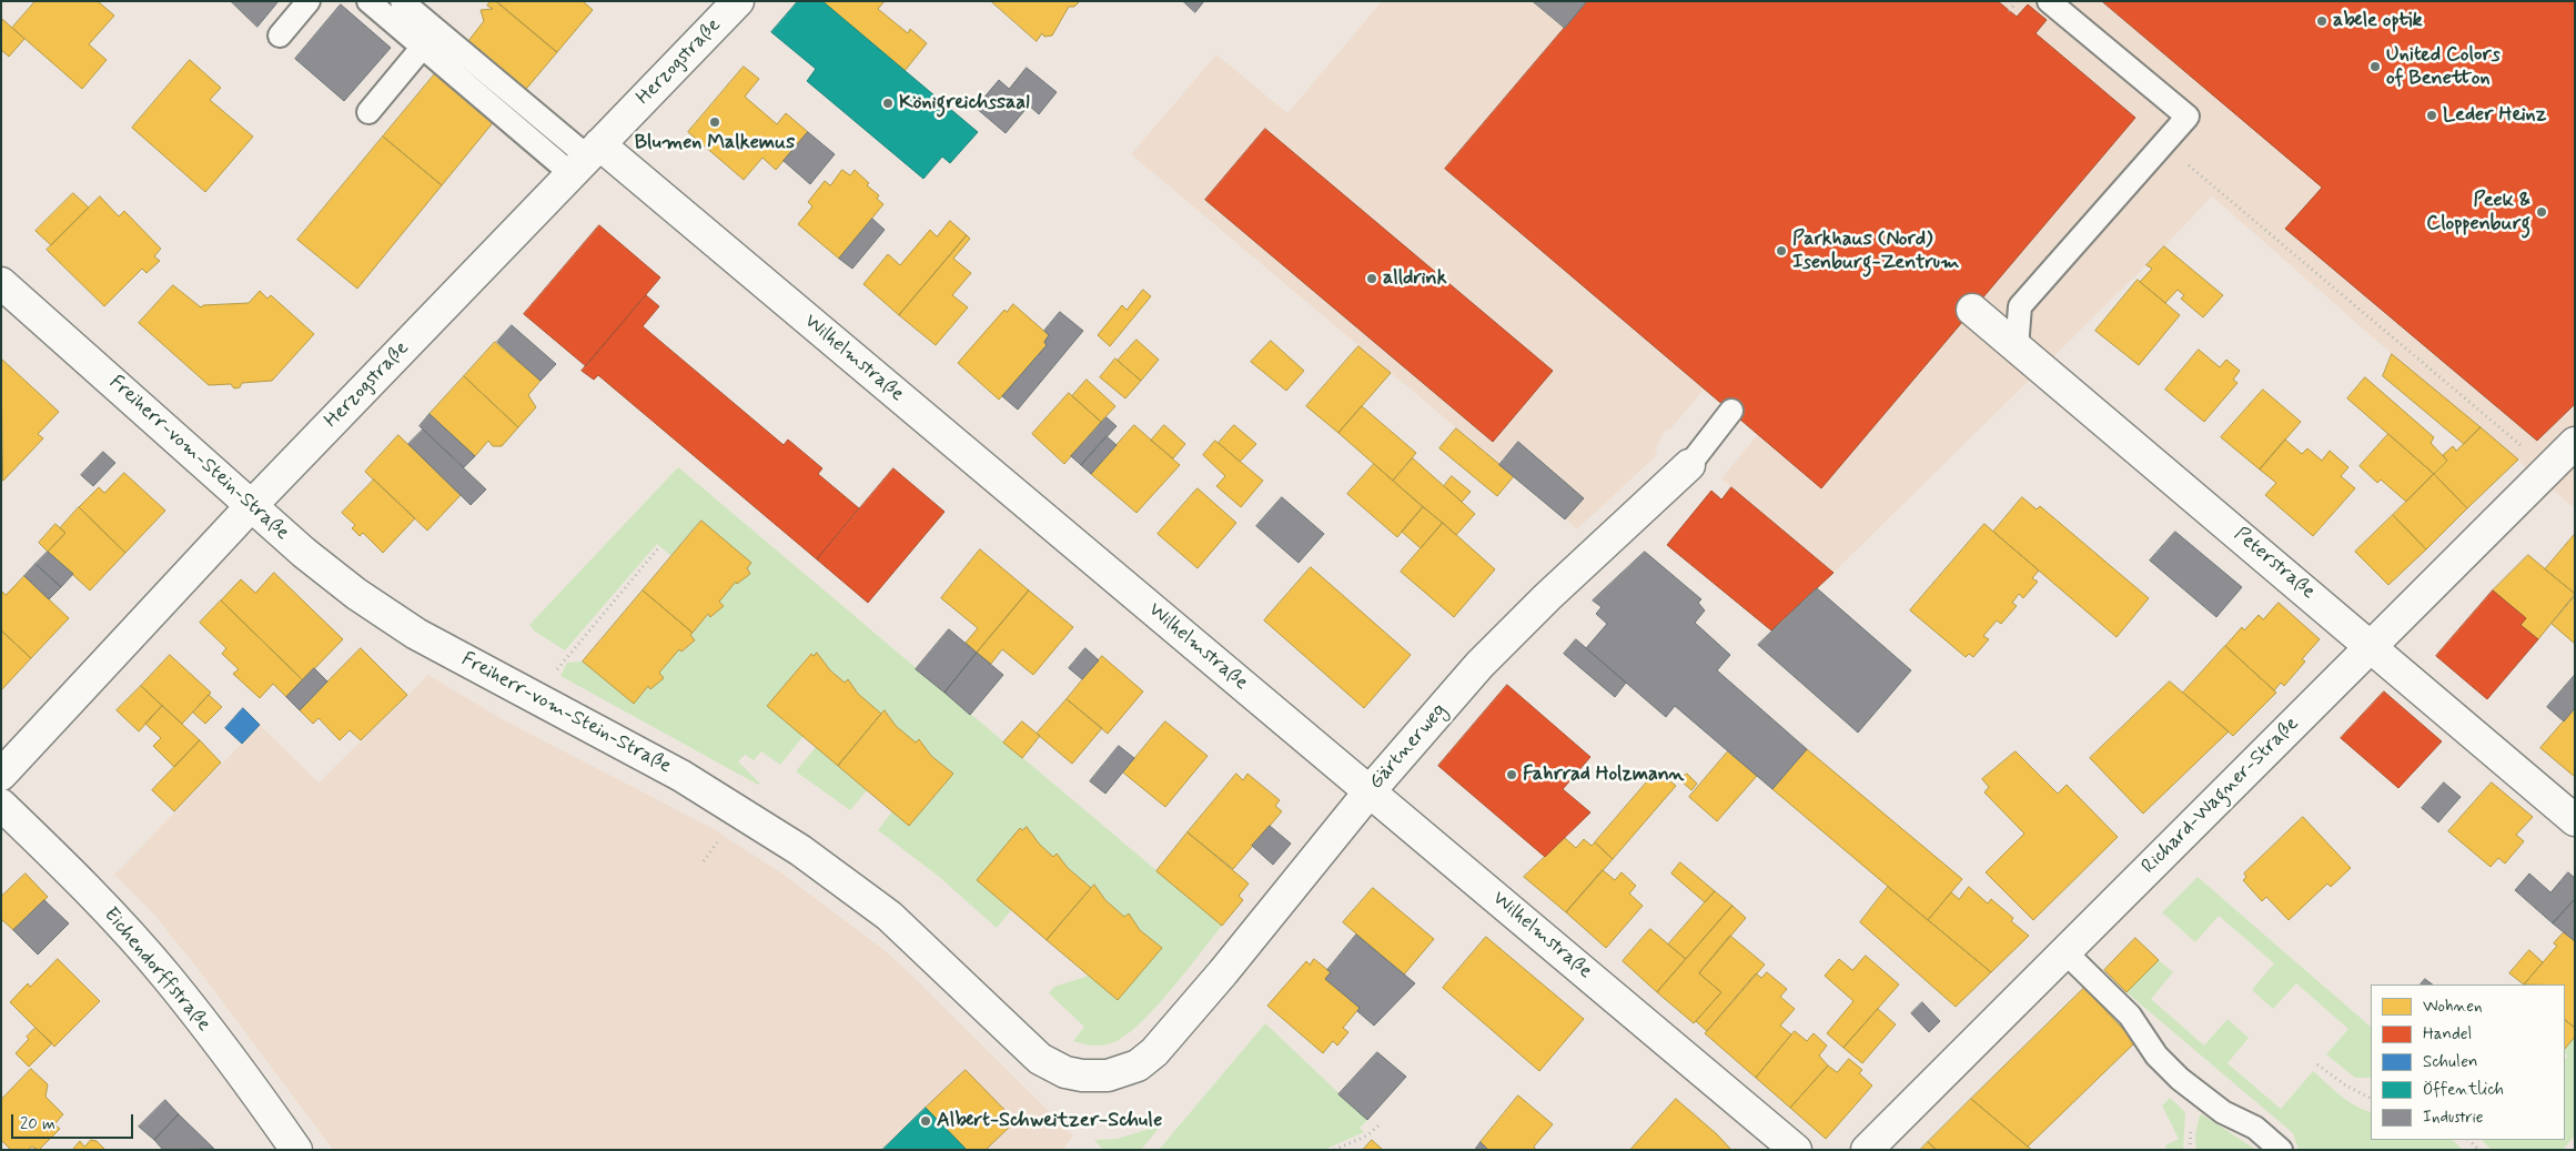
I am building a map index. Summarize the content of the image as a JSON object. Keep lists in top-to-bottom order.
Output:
{
  "streets": {
    "street": [
      "Herzogstraße",
      "Wilhelmstraße",
      "Freiherr-vom-Stein-Straße",
      "Peterstraße",
      "Gärtnerweg",
      "Richard-Wagner-Straße",
      "Eichendorffstraße"
    ]
  },
  "crossings": [
    ["Herzogstraße", "Wilhelmstraße"],
    ["Herzogstraße", "Freiherr-vom-Stein-Straße"],
    ["Wilhelmstraße", "Gärtnerweg"],
    ["Freiherr-vom-Stein-Straße", "Gärtnerweg"],
    ["Peterstraße", "Richard-Wagner-Straße"]
  ],
  "places": [
    "abele optik",
    "United Colors of Benetton",
    "Königreichssaal",
    "Leder Heinz",
    "Blumen Malkemus",
    "Peek & Cloppenburg",
    "Parkhaus (Nord) Isenburg-Zentrum",
    "alldrink",
    "Fahrrad Holzmann",
    "Albert-Schweitzer-Schule"
  ],
  "legend": [
    "Wohnen",
    "Handel",
    "Schulen",
    "Öffentlich",
    "Industrie"
  ],
  "scale_bar": "20 m"
}
